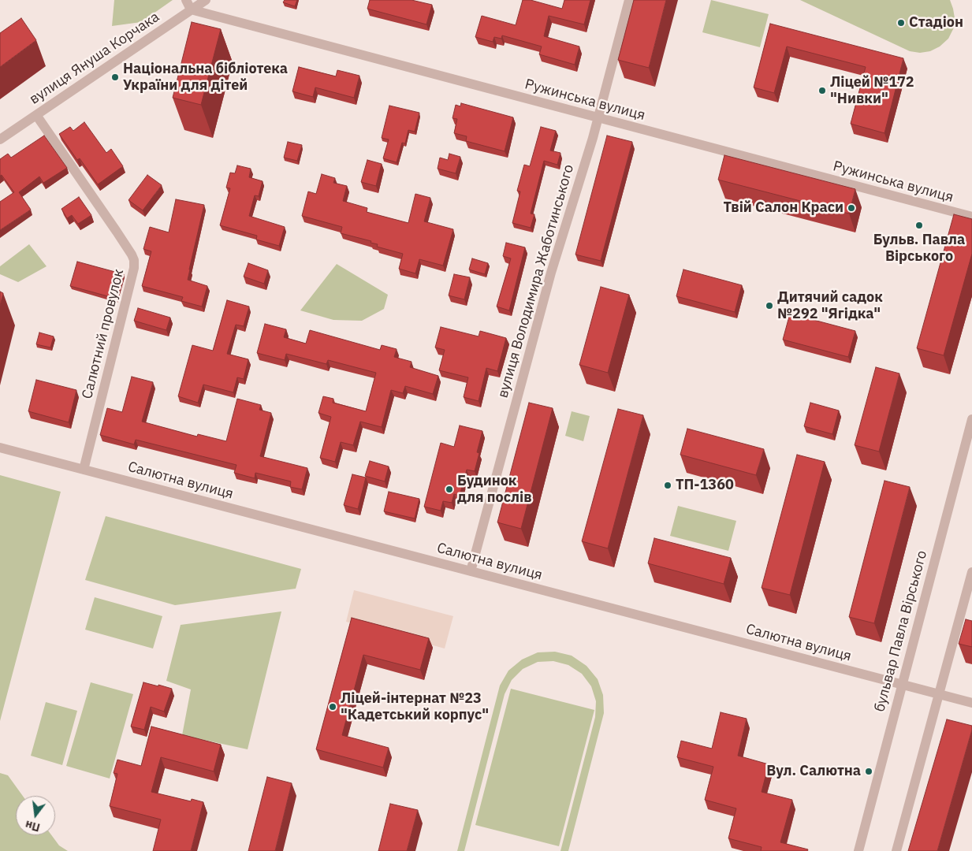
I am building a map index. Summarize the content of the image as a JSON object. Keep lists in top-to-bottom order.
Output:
{
  "streets": {
    "street": [
      "вулиця Януша Корчака",
      "Ружинська вулиця",
      "вулиця Володимира Жаботинського",
      "Салютний провулок",
      "Салютна вулиця",
      "бульвар Павла Вірського"
    ]
  },
  "crossings": [
    ["вулиця Януша Корчака", "Ружинська вулиця"],
    ["вулиця Януша Корчака", "Салютний провулок"],
    ["Ружинська вулиця", "вулиця Володимира Жаботинського"],
    ["вулиця Володимира Жаботинського", "Салютна вулиця"],
    ["Салютний провулок", "Салютна вулиця"],
    ["Салютна вулиця", "бульвар Павла Вірського"]
  ],
  "places": [
    "Стадіон",
    "Національна бібліотека України для дітей",
    "Ліцей №172 \"Нивки\"",
    "Твій Салон Краси",
    "Бульв. Павла Вірського",
    "Дитячий садок №292 \"Ягідка\"",
    "ТП-1360",
    "Будинок для послів",
    "Ліцей-інтернат №23 \"Кадетський корпус\"",
    "Вул. Салютна"
  ],
  "north": "bottom"
}
